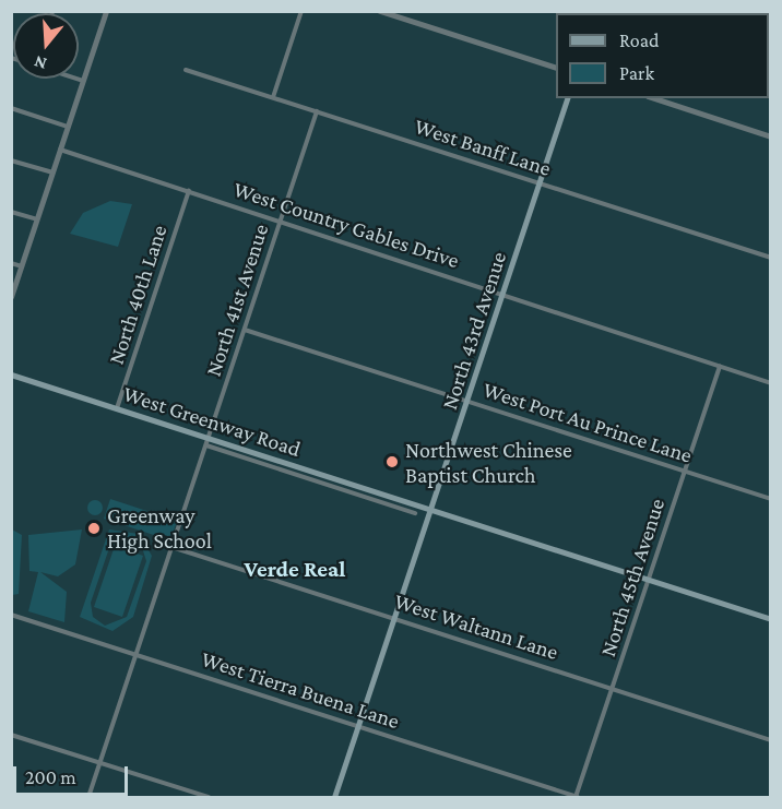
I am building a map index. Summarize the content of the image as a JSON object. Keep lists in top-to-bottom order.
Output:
{
  "streets": {
    "main road": ["North 43rd Avenue", "West Greenway Road"],
    "street": [
      "West Banff Lane",
      "West Country Gables Drive",
      "North 40th Lane",
      "North 41st Avenue",
      "West Port Au Prince Lane",
      "North 45th Avenue",
      "West Waltann Lane",
      "West Tierra Buena Lane"
    ]
  },
  "crossings": [
    ["West Banff Lane", "North 41st Avenue"],
    ["West Banff Lane", "North 43rd Avenue"],
    ["West Country Gables Drive", "North 40th Lane"],
    ["West Country Gables Drive", "North 41st Avenue"],
    ["West Country Gables Drive", "North 43rd Avenue"],
    ["West Country Gables Drive", "North 45th Avenue"],
    ["North 40th Lane", "West Greenway Road"],
    ["North 41st Avenue", "West Greenway Road"],
    ["North 41st Avenue", "West Port Au Prince Lane"],
    ["North 41st Avenue", "West Waltann Lane"],
    ["North 41st Avenue", "West Tierra Buena Lane"],
    ["North 43rd Avenue", "West Greenway Road"],
    ["North 43rd Avenue", "West Port Au Prince Lane"],
    ["North 43rd Avenue", "West Waltann Lane"],
    ["North 43rd Avenue", "West Tierra Buena Lane"],
    ["West Greenway Road", "North 45th Avenue"],
    ["West Port Au Prince Lane", "North 45th Avenue"],
    ["North 45th Avenue", "West Waltann Lane"],
    ["North 45th Avenue", "West Tierra Buena Lane"]
  ],
  "districts": ["Verde Real"],
  "places": ["Northwest Chinese Baptist Church", "Greenway High School"],
  "legend": ["Road", "Park"],
  "scale_bar": "200 m",
  "north": "bottom"
}
